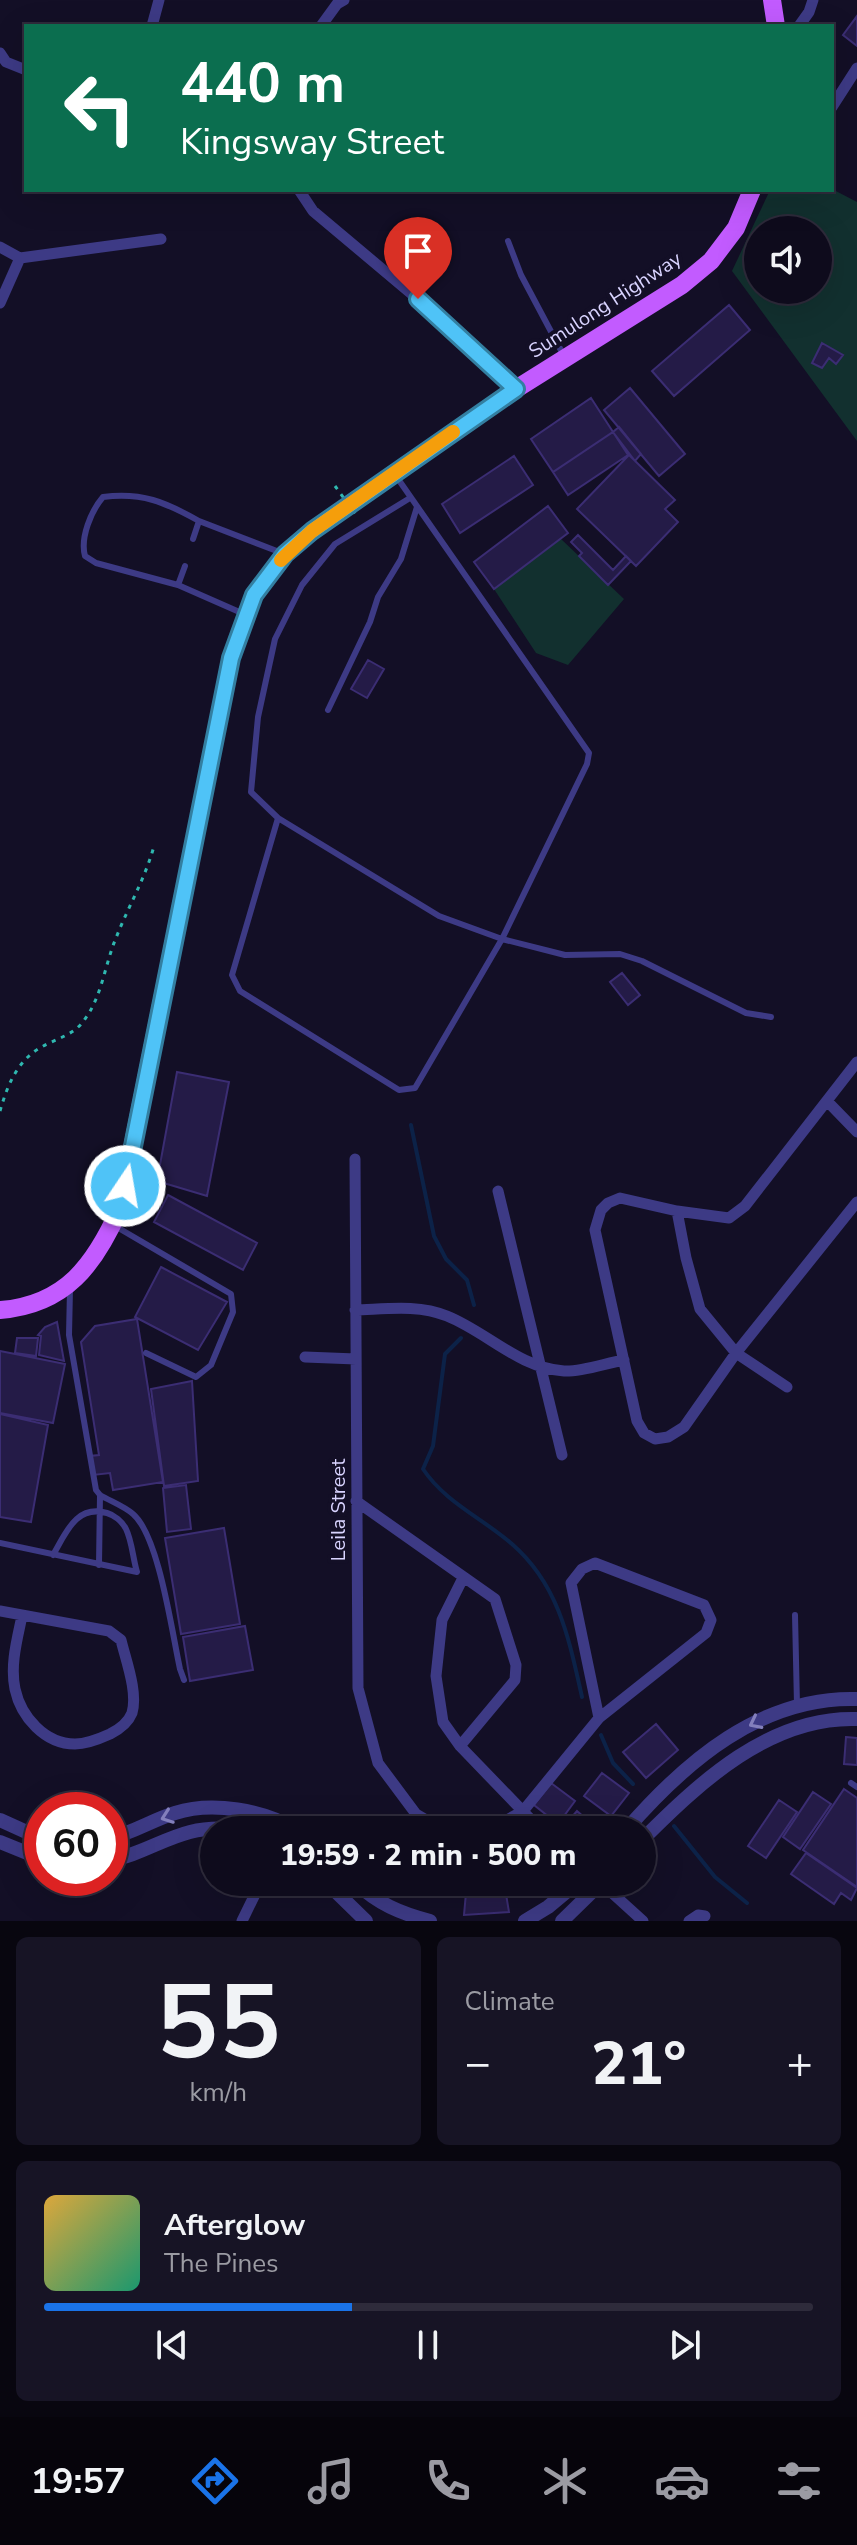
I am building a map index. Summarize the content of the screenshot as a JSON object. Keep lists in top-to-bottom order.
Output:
{
  "streets": {
    "main road": ["Sumulong Highway"],
    "street": ["Leila Street"]
  },
  "page": {
    "turn": ["440 m", "Kingsway Street"],
    "limit": "60",
    "trip": "19:59 · 2 min · 500 m",
    "tile": [
      ["55", "km/h"],
      "Climate"
    ],
    "heat": ["−", "21°", "+"],
    "song": ["Afterglow", "The Pines"],
    "tabs": "19:57"
  }
}
